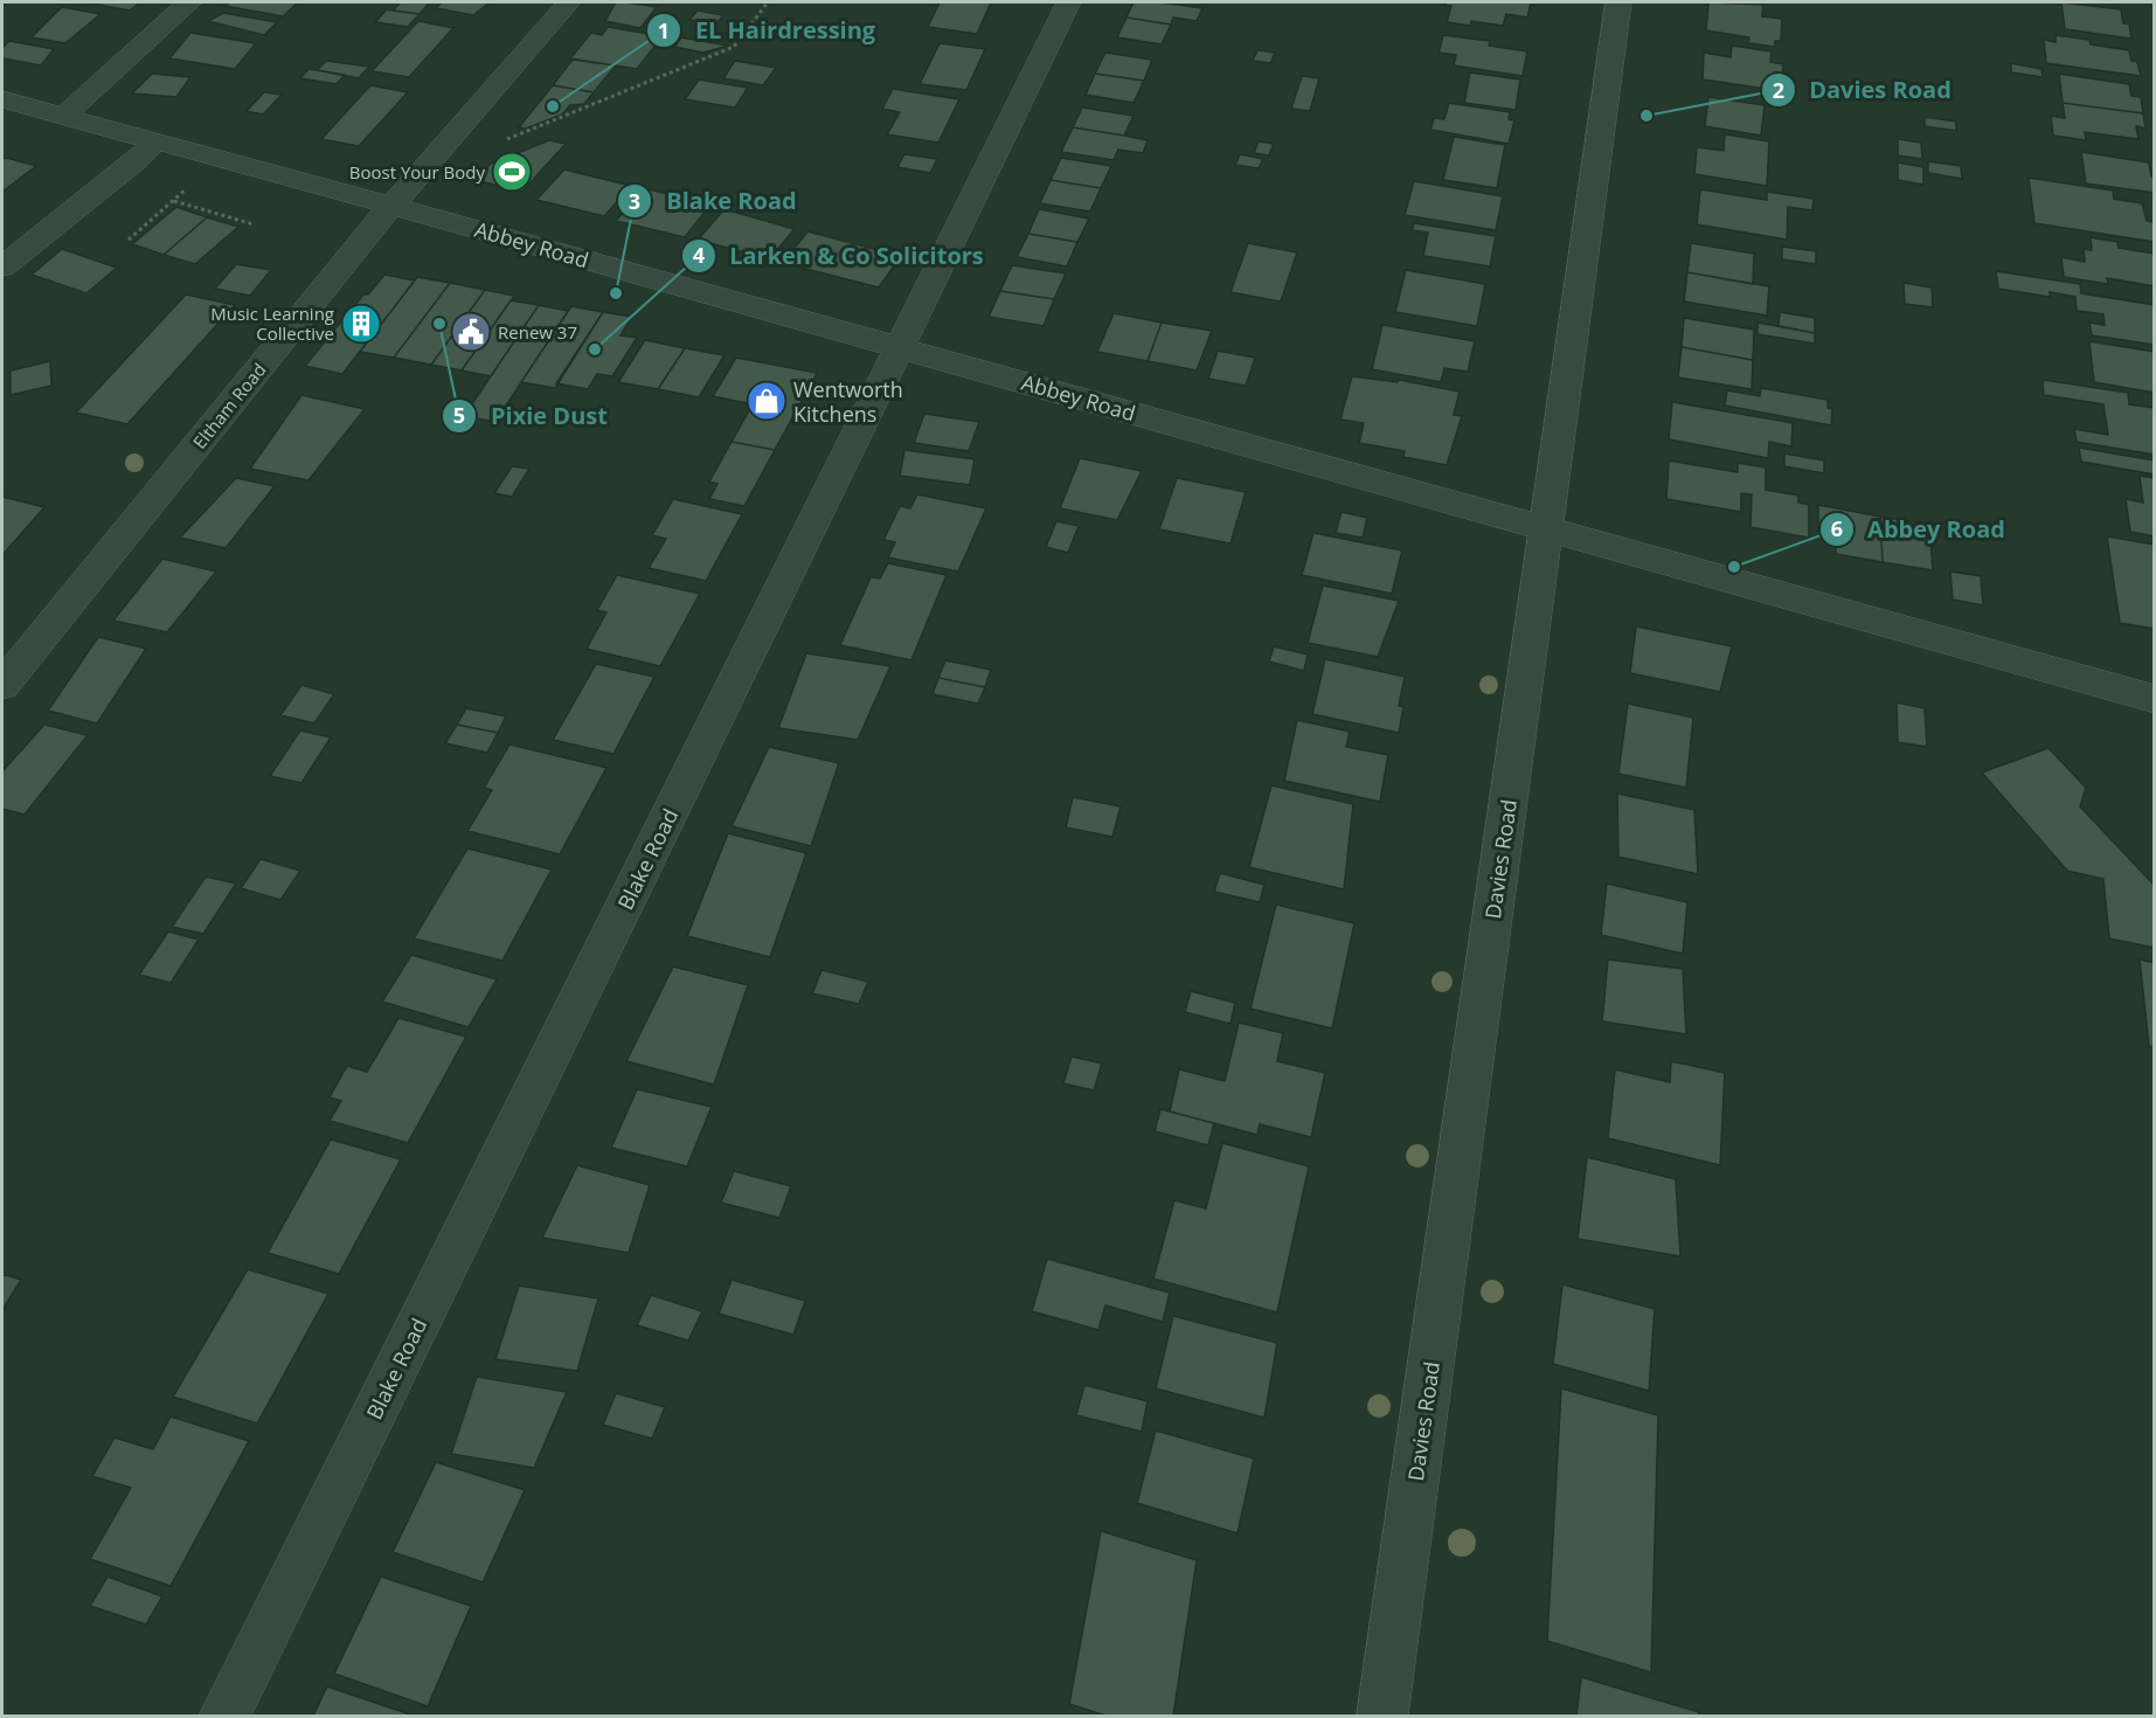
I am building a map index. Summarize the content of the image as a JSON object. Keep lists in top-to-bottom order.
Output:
{
  "streets": {
    "street": [
      "Abbey Road",
      "Eltham Road",
      "Blake Road",
      "Davies Road"
    ]
  },
  "crossings": [
    ["Abbey Road", "Eltham Road"],
    ["Abbey Road", "Blake Road"],
    ["Abbey Road", "Davies Road"]
  ],
  "places": {
    "other": [
      "EL Hairdressing",
      "Davies Road",
      "Blake Road",
      "Pixie Dust",
      "Larken & Co Solicitors",
      "Abbey Road"
    ],
    "sports": ["Boost Your Body"],
    "building": ["Music Learning Collective"],
    "public building": ["Renew 37"],
    "shop": ["Wentworth Kitchens"]
  }
}
